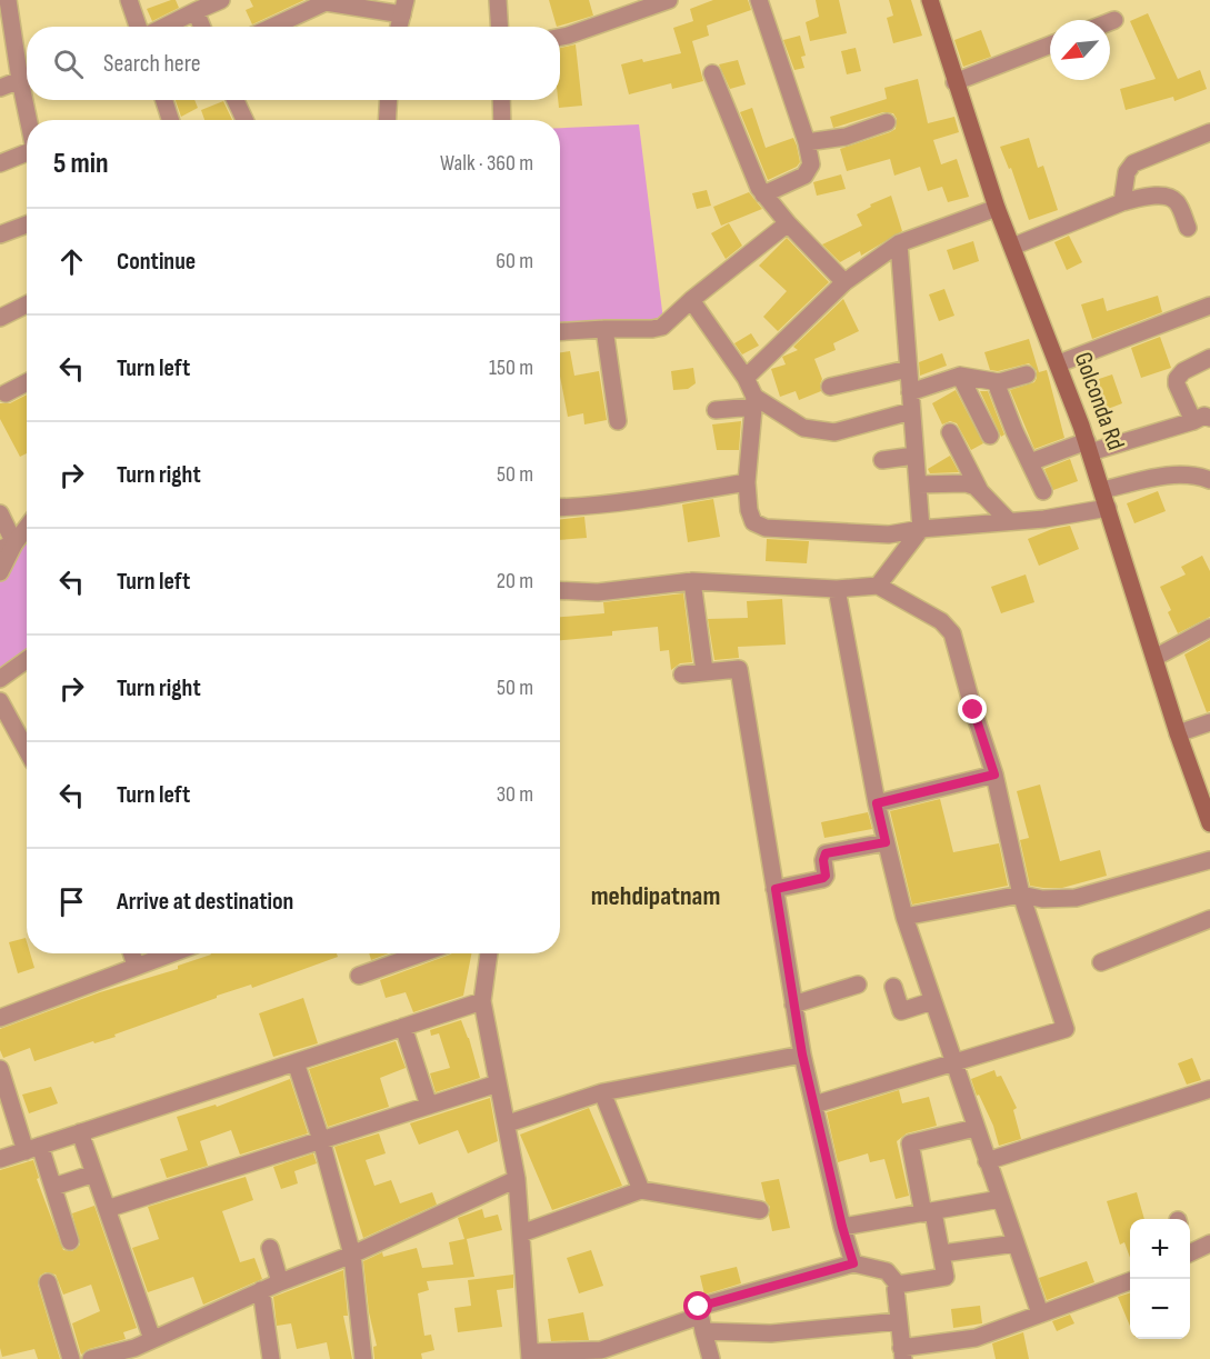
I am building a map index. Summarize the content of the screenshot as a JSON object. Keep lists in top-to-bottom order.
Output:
{
  "streets": {
    "main road": ["Golconda Rd"]
  },
  "districts": ["mehdipatnam"],
  "north": "bottom left",
  "page": {
    "search": "Search here",
    "heading": ["5 min", "Walk · 360 m"],
    "list": [
      ["Continue", "60 m"],
      ["Turn left", "150 m"],
      ["Turn right", "50 m"],
      ["Turn left", "20 m"],
      ["Turn right", "50 m"],
      ["Turn left", "30 m"],
      "Arrive at destination"
    ],
    "map_buttons": ["+", "−"]
  }
}
